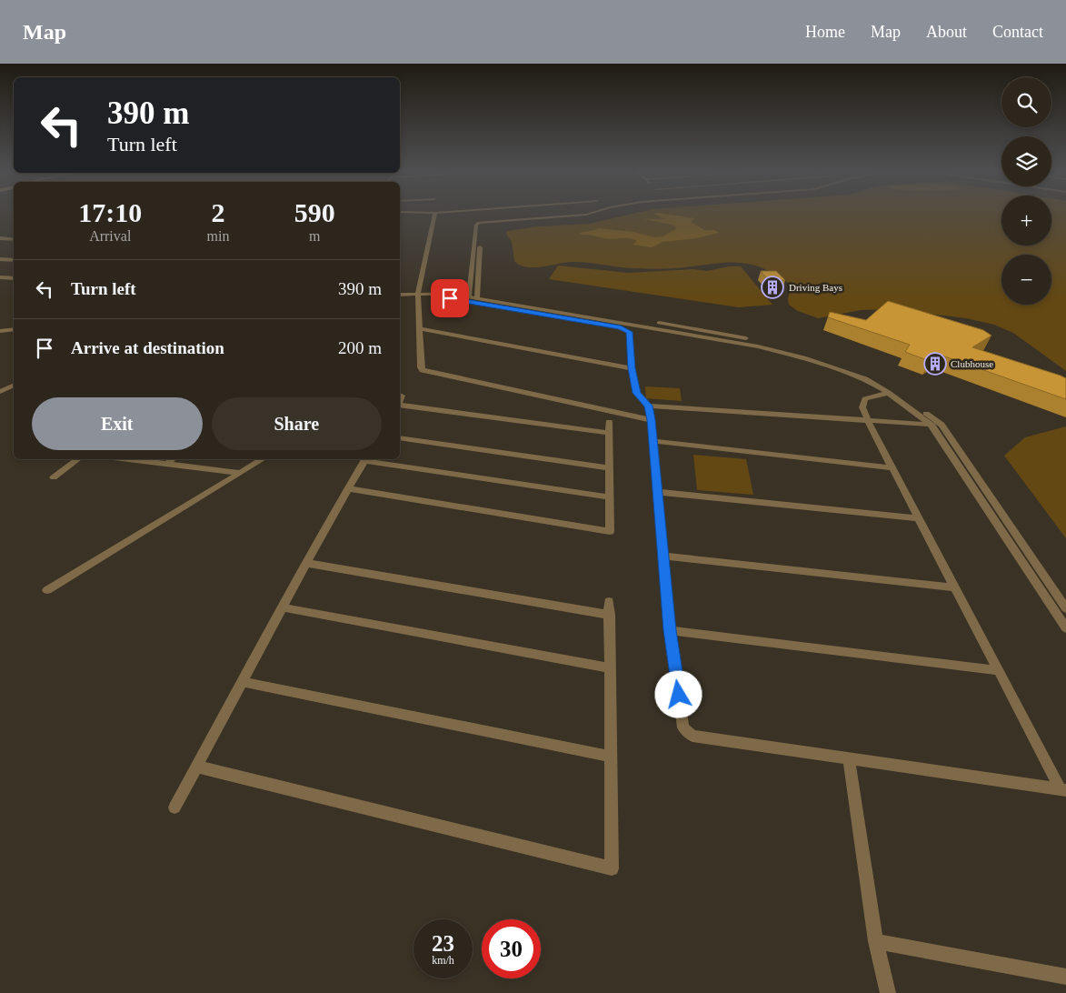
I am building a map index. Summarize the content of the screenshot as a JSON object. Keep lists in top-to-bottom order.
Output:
{
  "places": {
    "building": ["Driving Bays", "Clubhouse"]
  },
  "page": {
    "header": "Map",
    "nav": [
      "Home",
      "Map",
      "About",
      "Contact"
    ],
    "map_buttons": ["+", "−"],
    "turn": ["390 m", "Turn left"],
    "eta": [
      "17:10",
      "Arrival",
      "2",
      "min",
      "590",
      "m"
    ],
    "list": [
      {
        "name": "Turn left",
        "value": "390 m"
      },
      {
        "name": "Arrive at destination",
        "value": "200 m"
      }
    ],
    "buttons": ["Exit", "Share"],
    "speed": "23 km/h",
    "limit": "30"
  }
}
